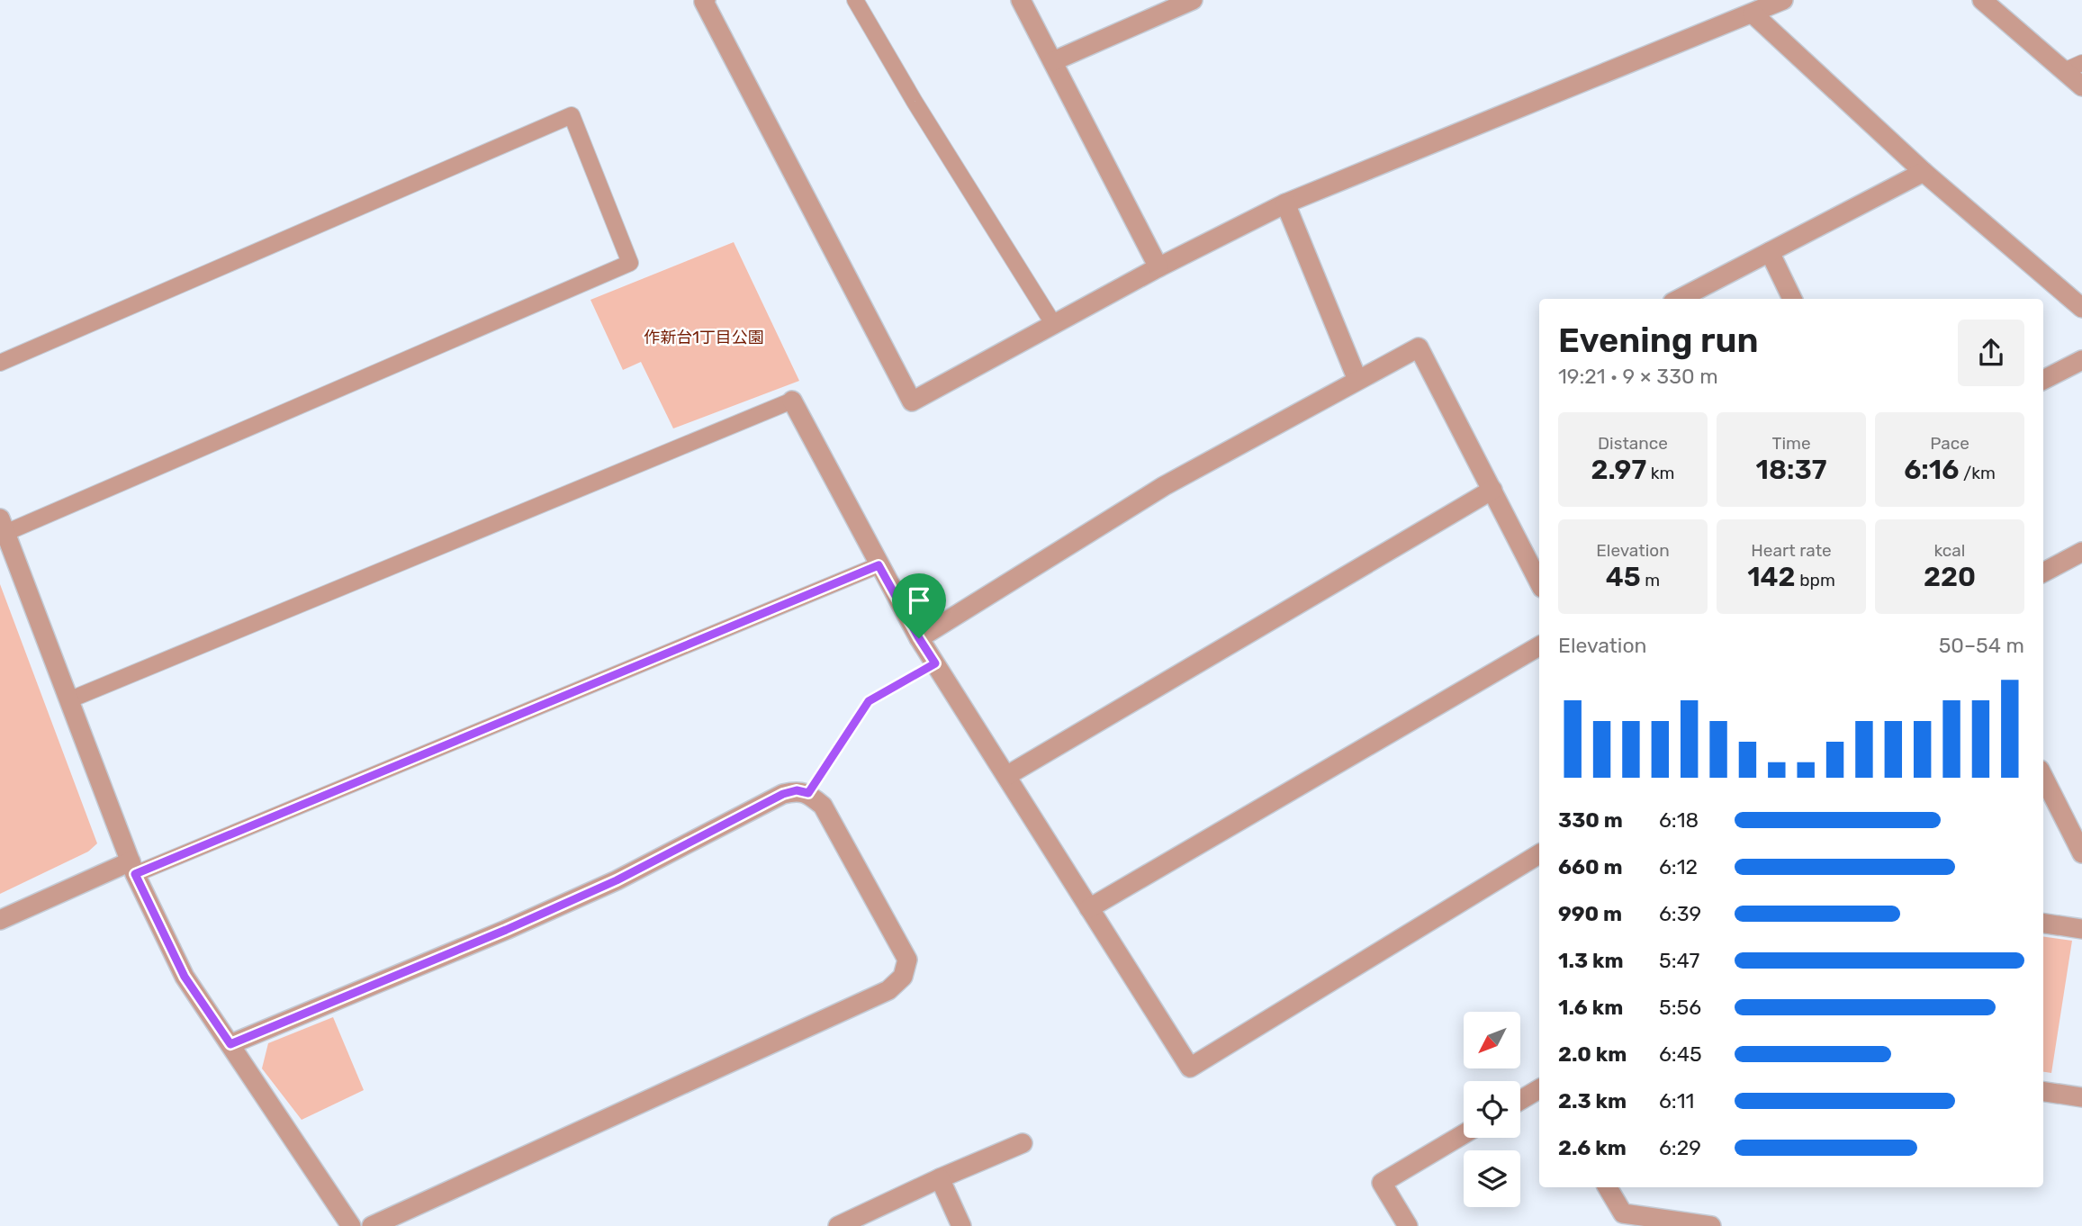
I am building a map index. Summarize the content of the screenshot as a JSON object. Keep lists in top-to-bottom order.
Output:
{
  "parks": ["作新台1丁目公園"],
  "north": "bottom left",
  "page": {
    "heading": ["Evening run", "19:21 · 9 × 330 m"],
    "stats": [
      ["Distance", "2.97 km"],
      ["Time", "18:37"],
      ["Pace", "6:16 /km"],
      ["Elevation", "45 m"],
      ["Heart rate", "142 bpm"],
      ["kcal", "220"]
    ],
    "chart": ["Elevation", "50–54 m"],
    "list": [
      {
        "name": "330 m",
        "note": "6:18"
      },
      {
        "name": "660 m",
        "note": "6:12"
      },
      {
        "name": "990 m",
        "note": "6:39"
      },
      {
        "name": "1.3 km",
        "note": "5:47"
      },
      {
        "name": "1.6 km",
        "note": "5:56"
      },
      {
        "name": "2.0 km",
        "note": "6:45"
      },
      {
        "name": "2.3 km",
        "note": "6:11"
      },
      {
        "name": "2.6 km",
        "note": "6:29"
      }
    ]
  }
}
